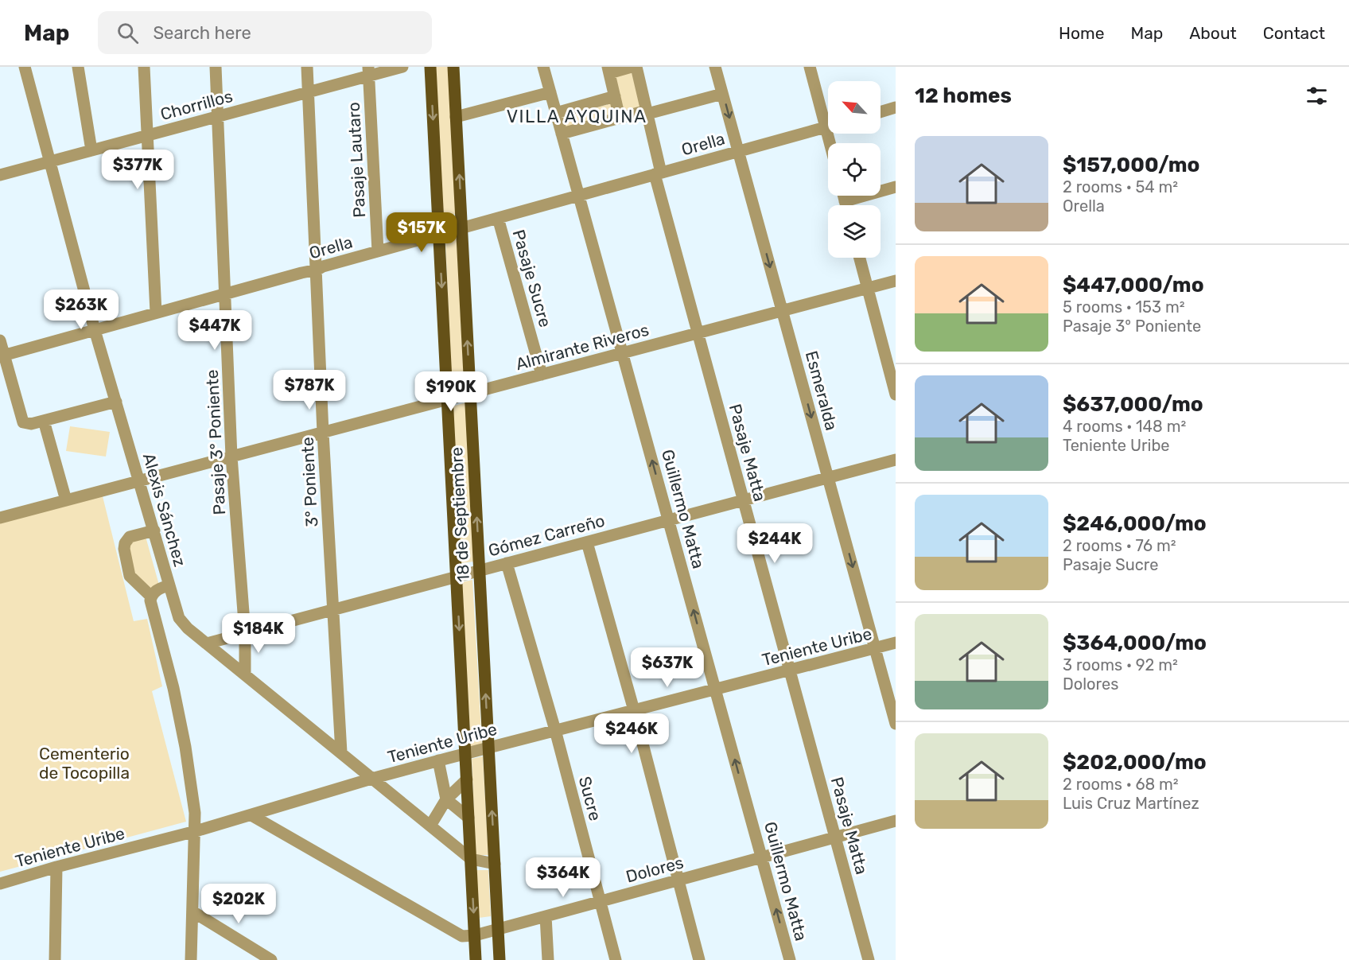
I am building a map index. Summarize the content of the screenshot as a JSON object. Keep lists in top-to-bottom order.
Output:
{
  "streets": {
    "main road": ["18 de Septiembre"],
    "street": [
      "Chorrillos",
      "Orella",
      "Pasaje Lautaro",
      "Pasaje Sucre",
      "Almirante Riveros",
      "Esmeralda",
      "Pasaje 3° Poniente",
      "Pasaje Matta",
      "3° Poniente",
      "Guillermo Matta",
      "Alexis Sánchez",
      "Gómez Carreño",
      "Teniente Uribe",
      "Sucre",
      "Dolores"
    ]
  },
  "crossings": [
    ["Chorrillos", "Pasaje Lautaro"],
    ["Chorrillos", "Pasaje 3° Poniente"],
    ["Chorrillos", "3° Poniente"],
    ["Chorrillos", "Alexis Sánchez"],
    ["Orella", "Pasaje Lautaro"],
    ["Orella", "Pasaje Sucre"],
    ["Orella", "Esmeralda"],
    ["Orella", "Pasaje 3° Poniente"],
    ["Orella", "Pasaje Matta"],
    ["Orella", "3° Poniente"],
    ["Orella", "Guillermo Matta"],
    ["Orella", "Alexis Sánchez"],
    ["Orella", "18 de Septiembre"],
    ["Pasaje Sucre", "Almirante Riveros"],
    ["Almirante Riveros", "Esmeralda"],
    ["Almirante Riveros", "Pasaje 3° Poniente"],
    ["Almirante Riveros", "Pasaje Matta"],
    ["Almirante Riveros", "3° Poniente"],
    ["Almirante Riveros", "Guillermo Matta"],
    ["Almirante Riveros", "Alexis Sánchez"],
    ["Almirante Riveros", "18 de Septiembre"],
    ["Esmeralda", "Gómez Carreño"],
    ["Esmeralda", "Teniente Uribe"],
    ["Pasaje 3° Poniente", "Gómez Carreño"],
    ["Pasaje Matta", "Gómez Carreño"],
    ["Pasaje Matta", "Teniente Uribe"],
    ["Pasaje Matta", "Dolores"],
    ["3° Poniente", "Gómez Carreño"],
    ["Guillermo Matta", "Gómez Carreño"],
    ["Guillermo Matta", "Teniente Uribe"],
    ["Guillermo Matta", "Dolores"],
    ["18 de Septiembre", "Gómez Carreño"],
    ["18 de Septiembre", "Teniente Uribe"],
    ["18 de Septiembre", "Dolores"],
    ["Gómez Carreño", "Sucre"],
    ["Teniente Uribe", "Sucre"],
    ["Sucre", "Dolores"]
  ],
  "districts": ["VILLA AYQUINA"],
  "parks": ["Cementerio de Tocopilla"],
  "north": "top left",
  "page": {
    "header": "Map",
    "search": "Search here",
    "nav": [
      "Home",
      "Map",
      "About",
      "Contact"
    ],
    "heading": "12 homes",
    "list": [
      {
        "name": "$157,000/mo",
        "note": "2 rooms · 54 m² · Orella"
      },
      {
        "name": "$447,000/mo",
        "note": "5 rooms · 153 m² · Pasaje 3° Poniente"
      },
      {
        "name": "$637,000/mo",
        "note": "4 rooms · 148 m² · Teniente Uribe"
      },
      {
        "name": "$246,000/mo",
        "note": "2 rooms · 76 m² · Pasaje Sucre"
      },
      {
        "name": "$364,000/mo",
        "note": "3 rooms · 92 m² · Dolores"
      },
      {
        "name": "$202,000/mo",
        "note": "2 rooms · 68 m² · Luis Cruz Martínez"
      }
    ],
    "price": [
      "$377K",
      "$157K",
      "$263K",
      "$447K",
      "$787K",
      "$190K",
      "$244K",
      "$184K",
      "$637K",
      "$246K",
      "$364K",
      "$202K"
    ]
  }
}
